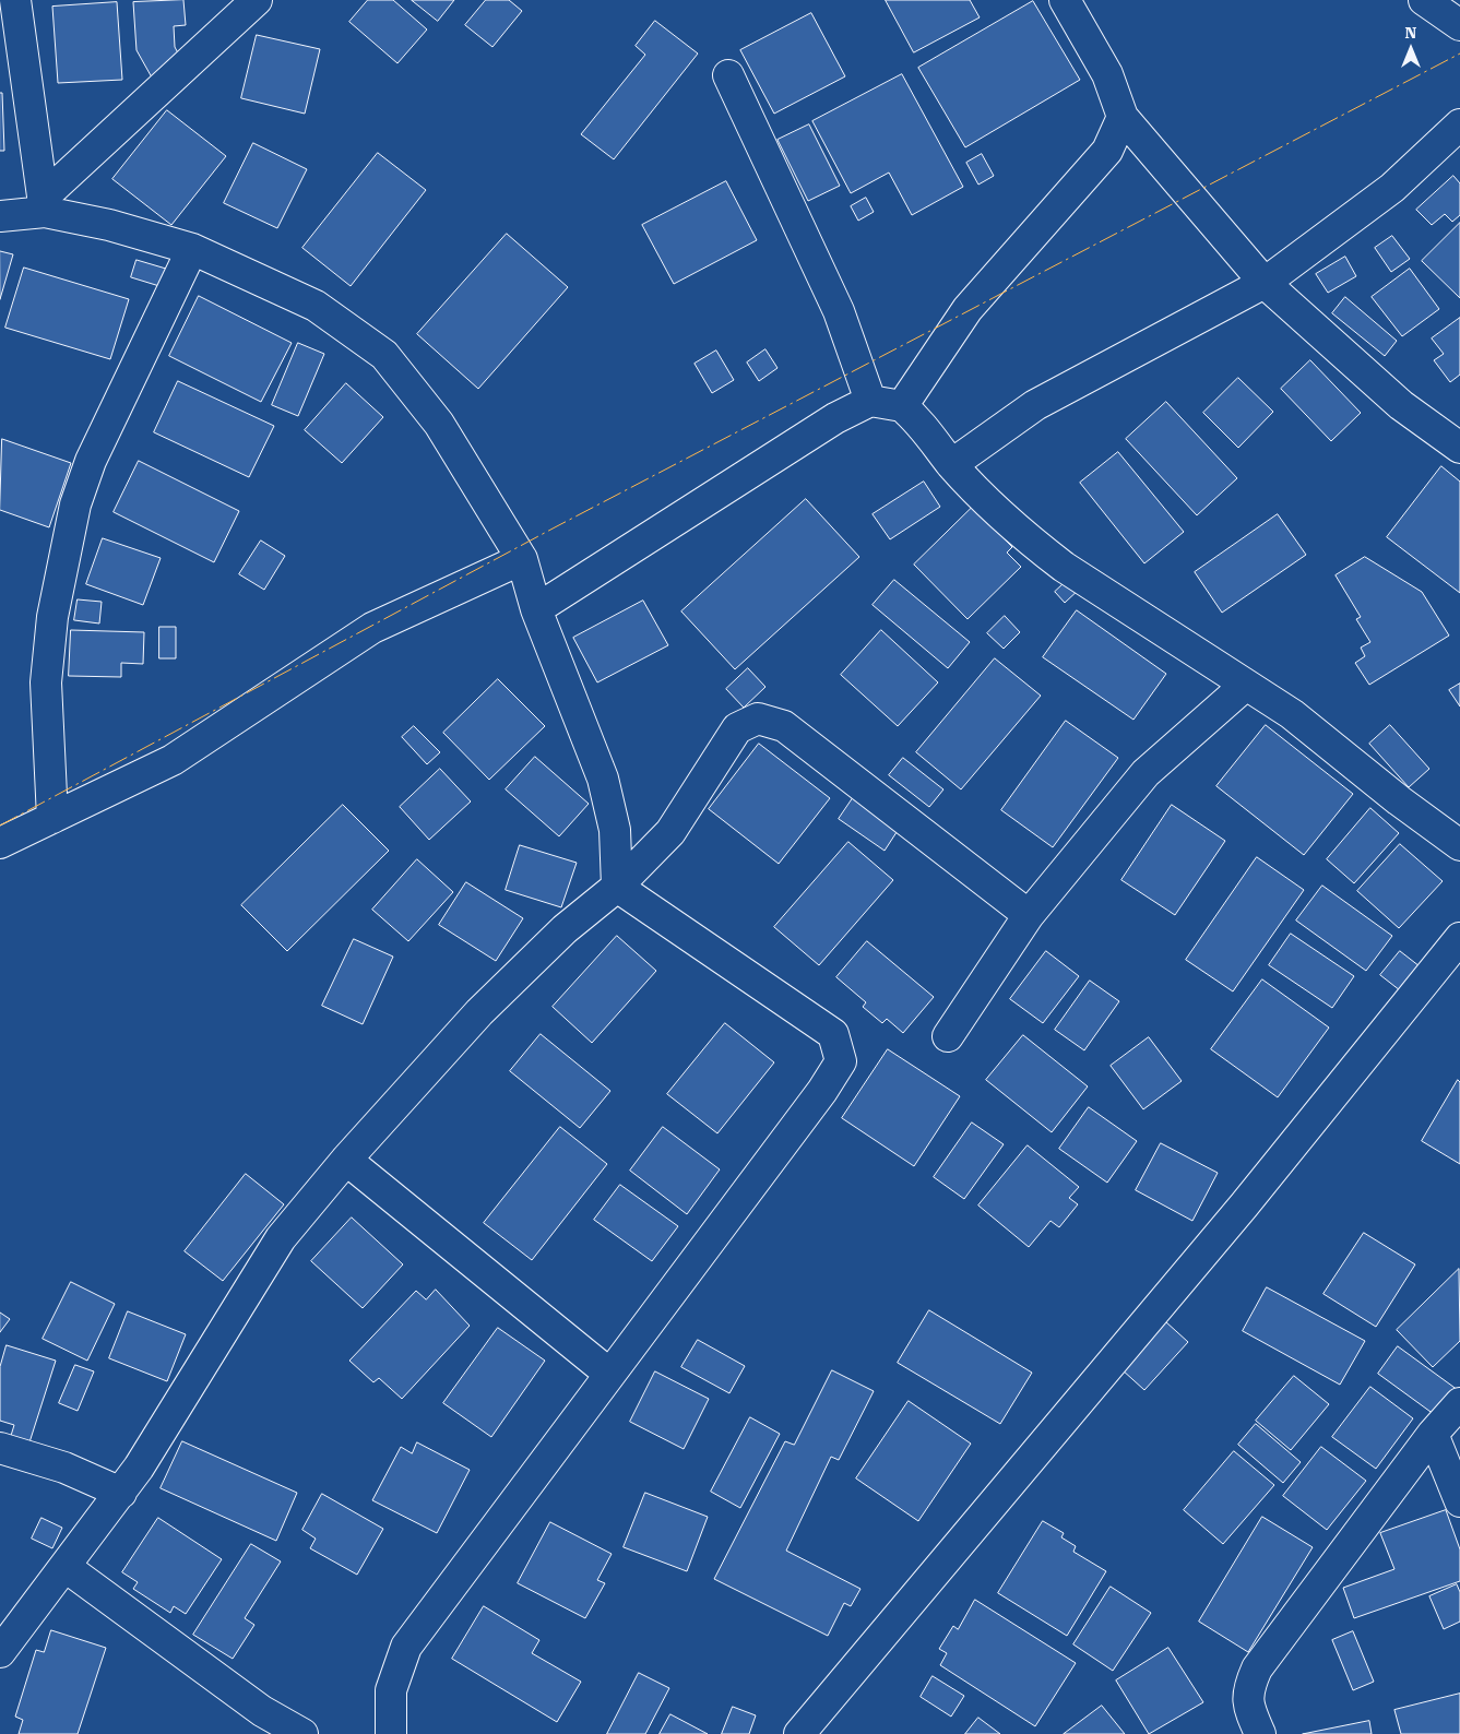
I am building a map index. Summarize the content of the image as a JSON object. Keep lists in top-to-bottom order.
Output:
{
  "north": "top"
}
